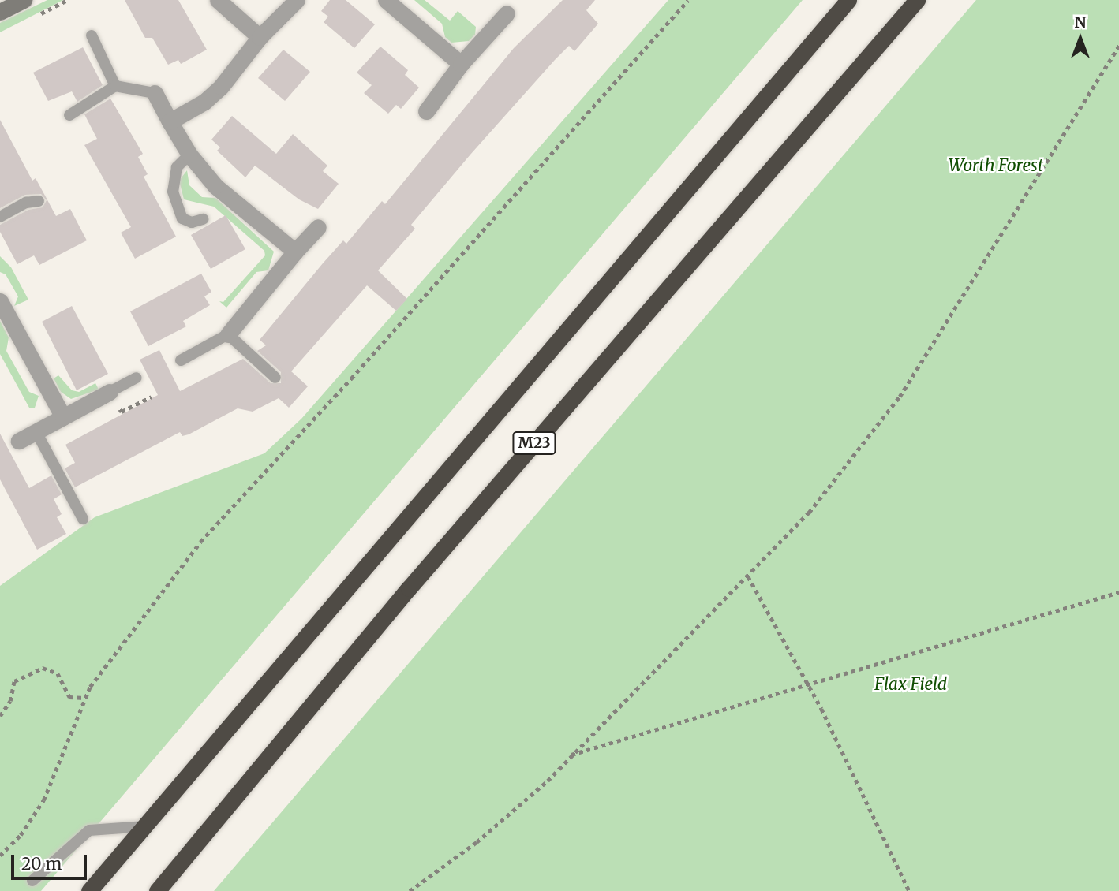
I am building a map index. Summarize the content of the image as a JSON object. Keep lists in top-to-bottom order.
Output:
{
  "streets": {
    "highway": ["M23"]
  },
  "parks": ["Worth Forest", "Flax Field"],
  "scale_bar": "20 m",
  "north": "top"
}
